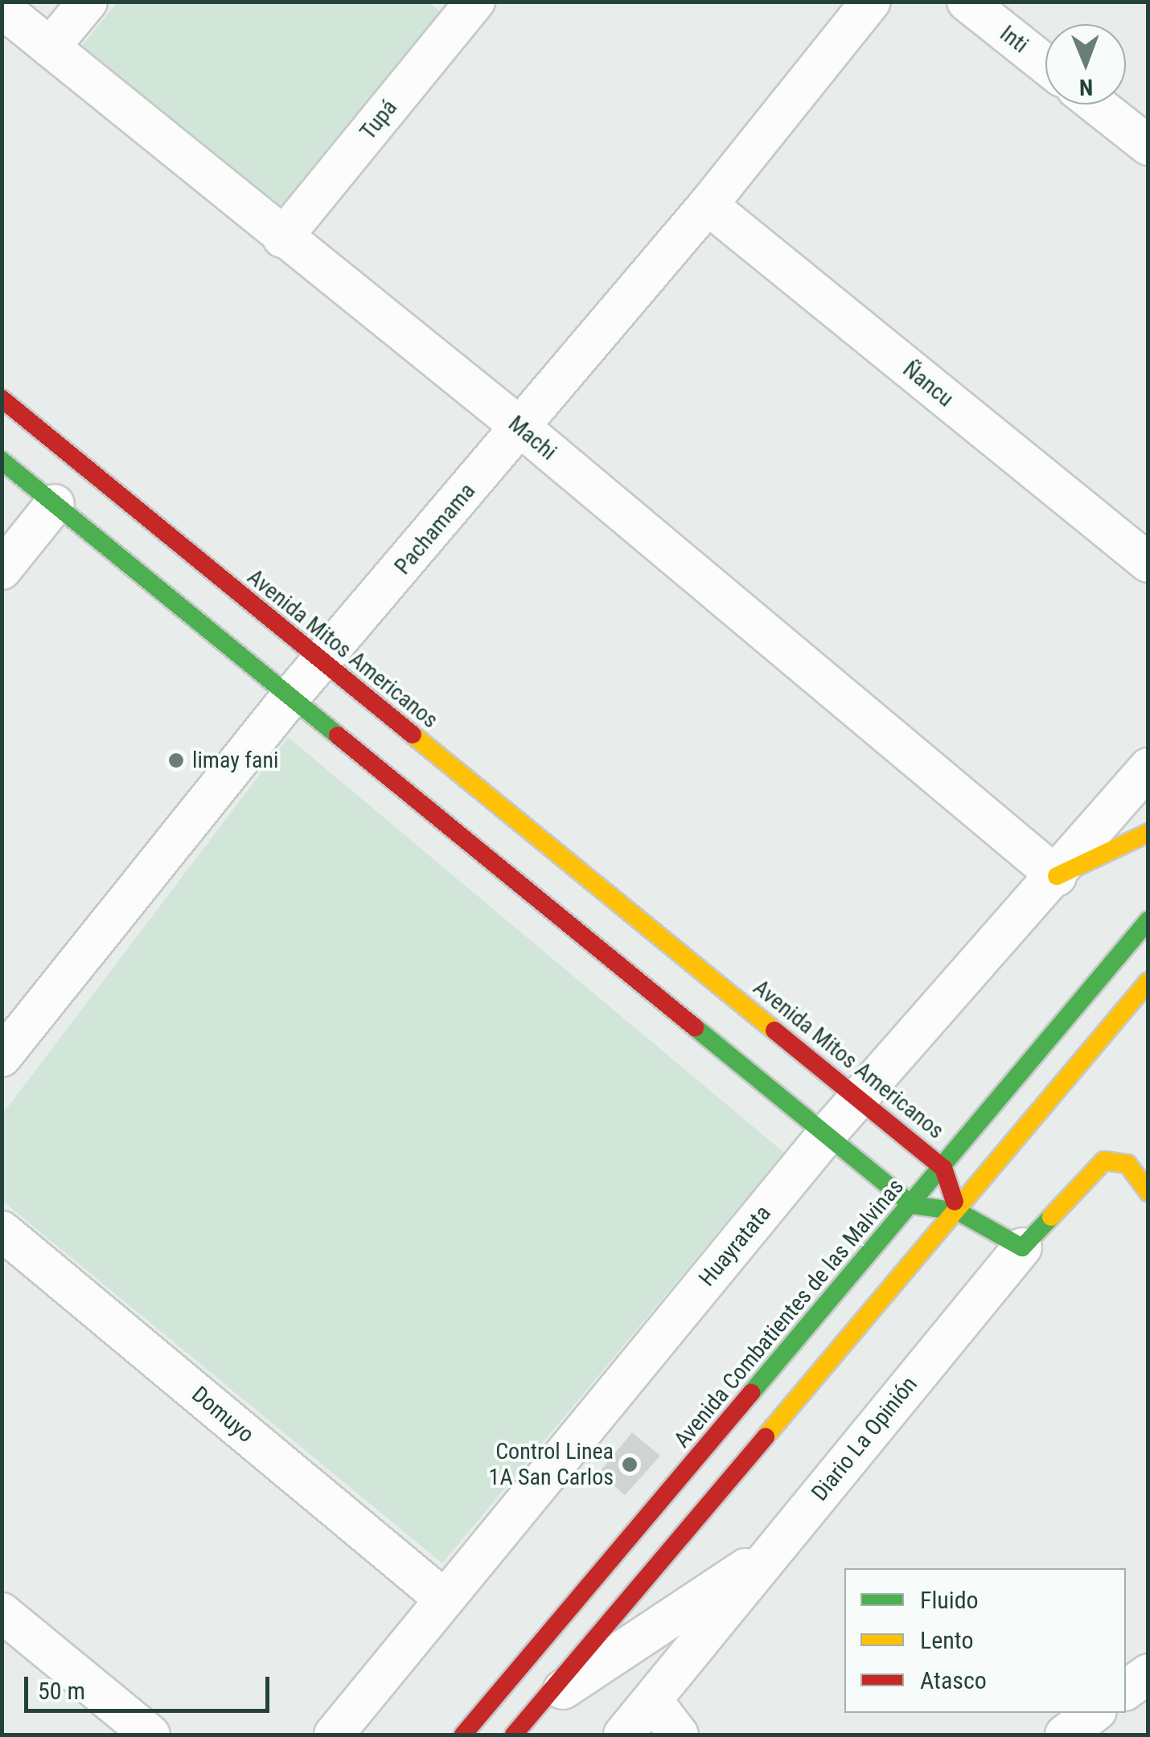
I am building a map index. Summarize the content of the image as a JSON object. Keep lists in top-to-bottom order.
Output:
{
  "streets": {
    "street": [
      "Inti",
      "Tupá",
      "Ñancu",
      "Machi",
      "Pachamama",
      "Avenida Mitos Americanos",
      "Huayratata",
      "Avenida Combatientes de las Malvinas",
      "Domuyo",
      "Diario La Opinión"
    ]
  },
  "crossings": [
    ["Tupá", "Machi"],
    ["Ñancu", "Pachamama"],
    ["Machi", "Pachamama"],
    ["Machi", "Huayratata"],
    ["Pachamama", "Avenida Mitos Americanos"],
    ["Avenida Mitos Americanos", "Huayratata"],
    ["Avenida Mitos Americanos", "Avenida Combatientes de las Malvinas"],
    ["Huayratata", "Domuyo"]
  ],
  "places": ["limay fani", "Control Linea 1A San Carlos"],
  "legend": ["Fluido", "Lento", "Atasco"],
  "scale_bar": "50 m",
  "north": "bottom"
}
